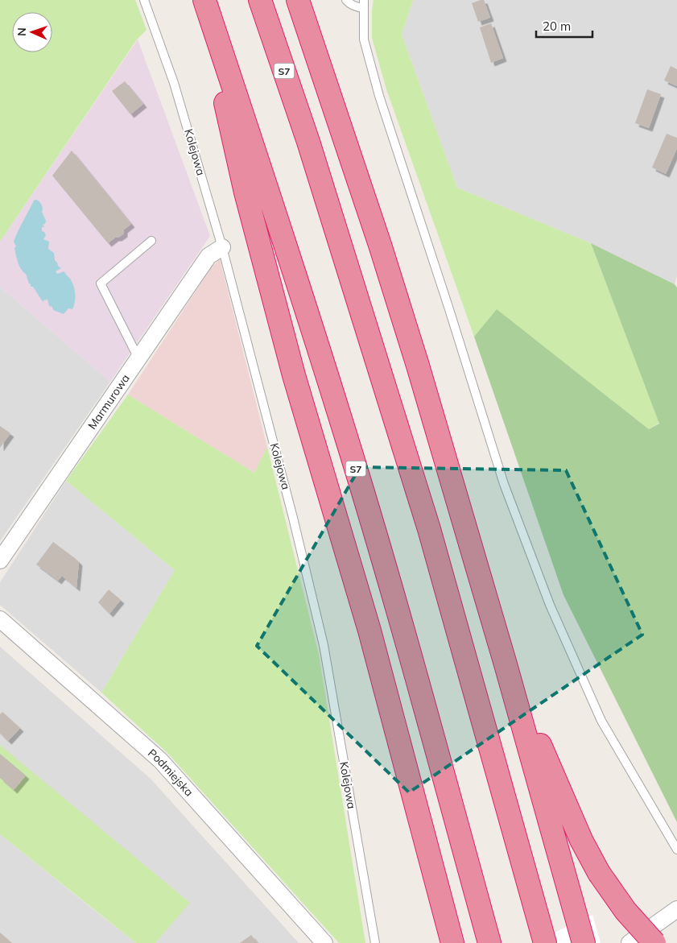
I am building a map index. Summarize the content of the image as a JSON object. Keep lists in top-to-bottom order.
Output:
{
  "streets": {
    "highway": ["S7"],
    "street": ["Marmurowa", "Podmiejska"],
    "lane": ["Kolejowa"]
  },
  "crossings": [
    ["Kolejowa", "Marmurowa"]
  ],
  "scale_bar": "20 m",
  "north": "left"
}
